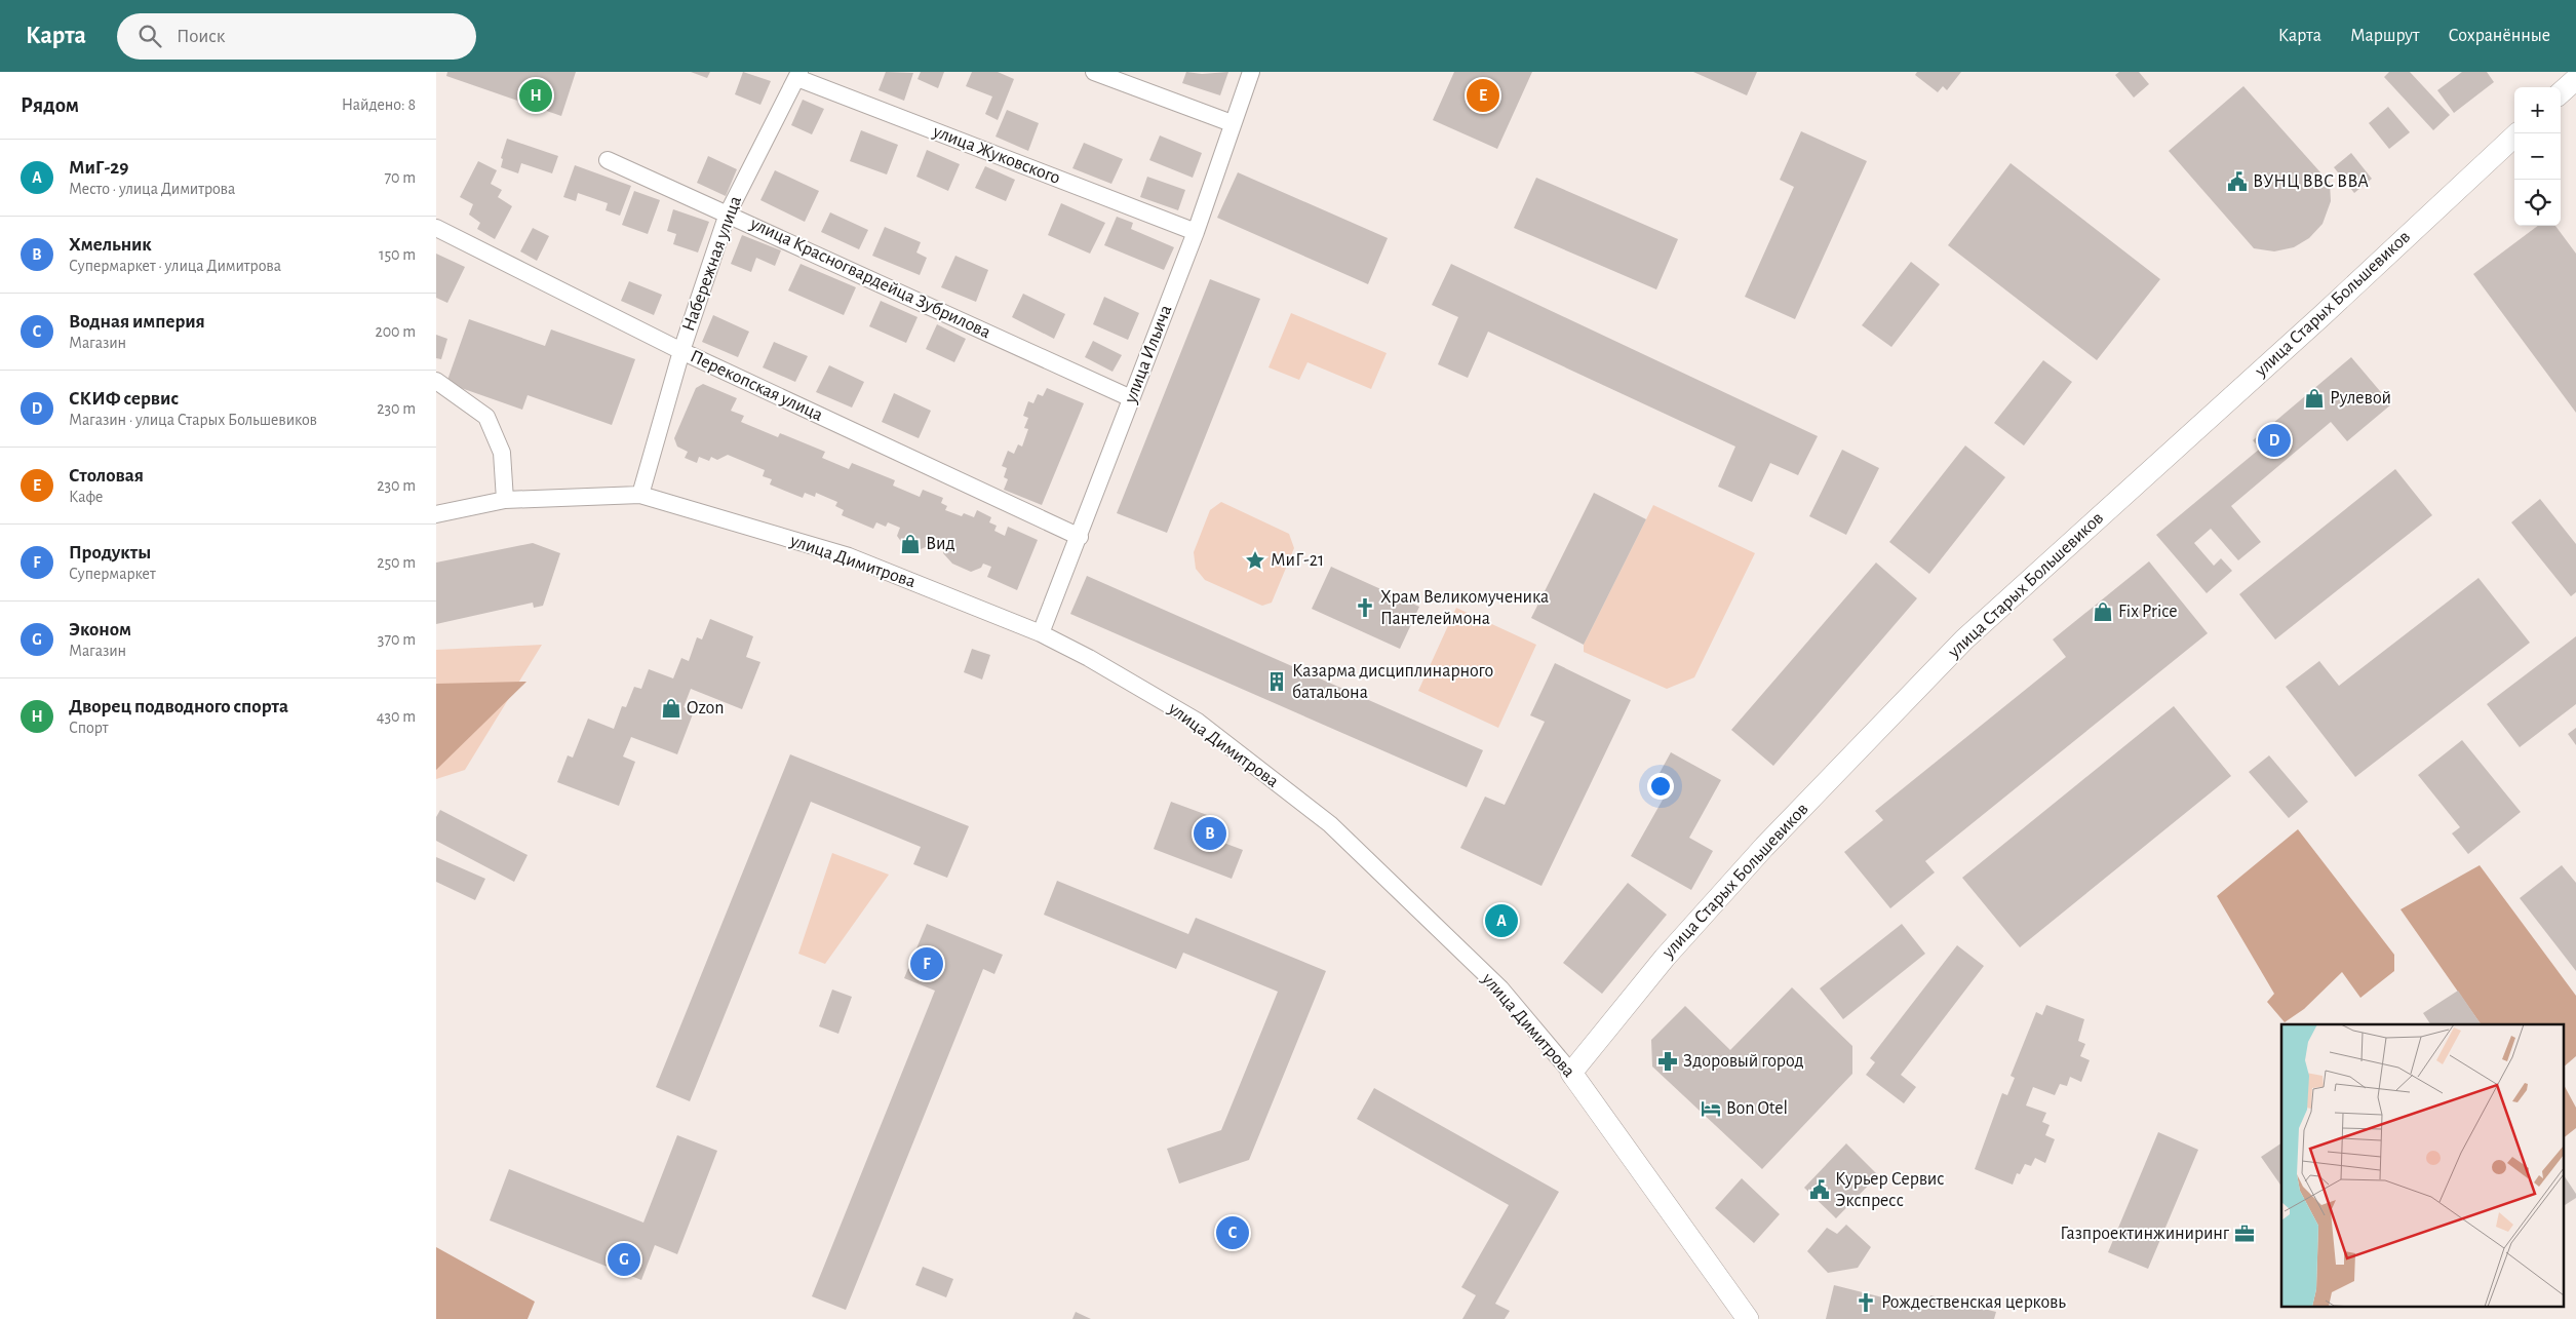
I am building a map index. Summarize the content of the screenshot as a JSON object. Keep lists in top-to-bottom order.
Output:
{
  "streets": {
    "street": [
      "улица Жуковского",
      "Набережная улица",
      "улица Красногвардейца Зубрилова",
      "улица Старых Большевиков",
      "улица Ильича",
      "Перекопская улица",
      "улица Димитрова"
    ]
  },
  "crossings": [
    ["улица Жуковского", "Набережная улица"],
    ["улица Жуковского", "улица Ильича"],
    ["Набережная улица", "улица Красногвардейца Зубрилова"],
    ["Набережная улица", "Перекопская улица"],
    ["Набережная улица", "улица Димитрова"],
    ["улица Красногвардейца Зубрилова", "улица Ильича"],
    ["улица Старых Большевиков", "улица Димитрова"],
    ["улица Ильича", "Перекопская улица"],
    ["улица Ильича", "улица Димитрова"]
  ],
  "places": {
    "public building": ["ВУНЦ ВВС ВВА", "Курьер Сервис Экспресс"],
    "shop": [
      "Рулевой",
      "Вид",
      "Fix Price",
      "Ozon"
    ],
    "place": ["МиГ-21"],
    "church": ["Храм Великомученика Пантелеймона", "Рождественская церковь"],
    "building": ["Казарма дисциплинарного батальона"],
    "pharmacy": ["Здоровый город"],
    "hotel": ["Bon Otel"],
    "office": ["Газпроектинжиниринг"]
  },
  "page": {
    "header": "Карта",
    "search": "Поиск",
    "nav": ["Карта", "Маршрут", "Сохранённые"],
    "heading": ["Рядом", "Найдено: 8"],
    "pins": [
      "E",
      "H",
      "D",
      "B",
      "A",
      "F",
      "C",
      "G"
    ],
    "map_buttons": ["+", "−"],
    "list": [
      {
        "mark": "A",
        "name": "МиГ-29",
        "note": "Место · улица Димитрова",
        "value": "70 m"
      },
      {
        "mark": "B",
        "name": "Хмельник",
        "note": "Супермаркет · улица Димитрова",
        "value": "150 m"
      },
      {
        "mark": "C",
        "name": "Водная империя",
        "note": "Магазин",
        "value": "200 m"
      },
      {
        "mark": "D",
        "name": "СКИФ сервис",
        "note": "Магазин · улица Старых Большевиков",
        "value": "230 m"
      },
      {
        "mark": "E",
        "name": "Столовая",
        "note": "Кафе",
        "value": "230 m"
      },
      {
        "mark": "F",
        "name": "Продукты",
        "note": "Супермаркет",
        "value": "250 m"
      },
      {
        "mark": "G",
        "name": "Эконом",
        "note": "Магазин",
        "value": "370 m"
      },
      {
        "mark": "H",
        "name": "Дворец подводного спорта",
        "note": "Спорт",
        "value": "430 m"
      }
    ]
  }
}
